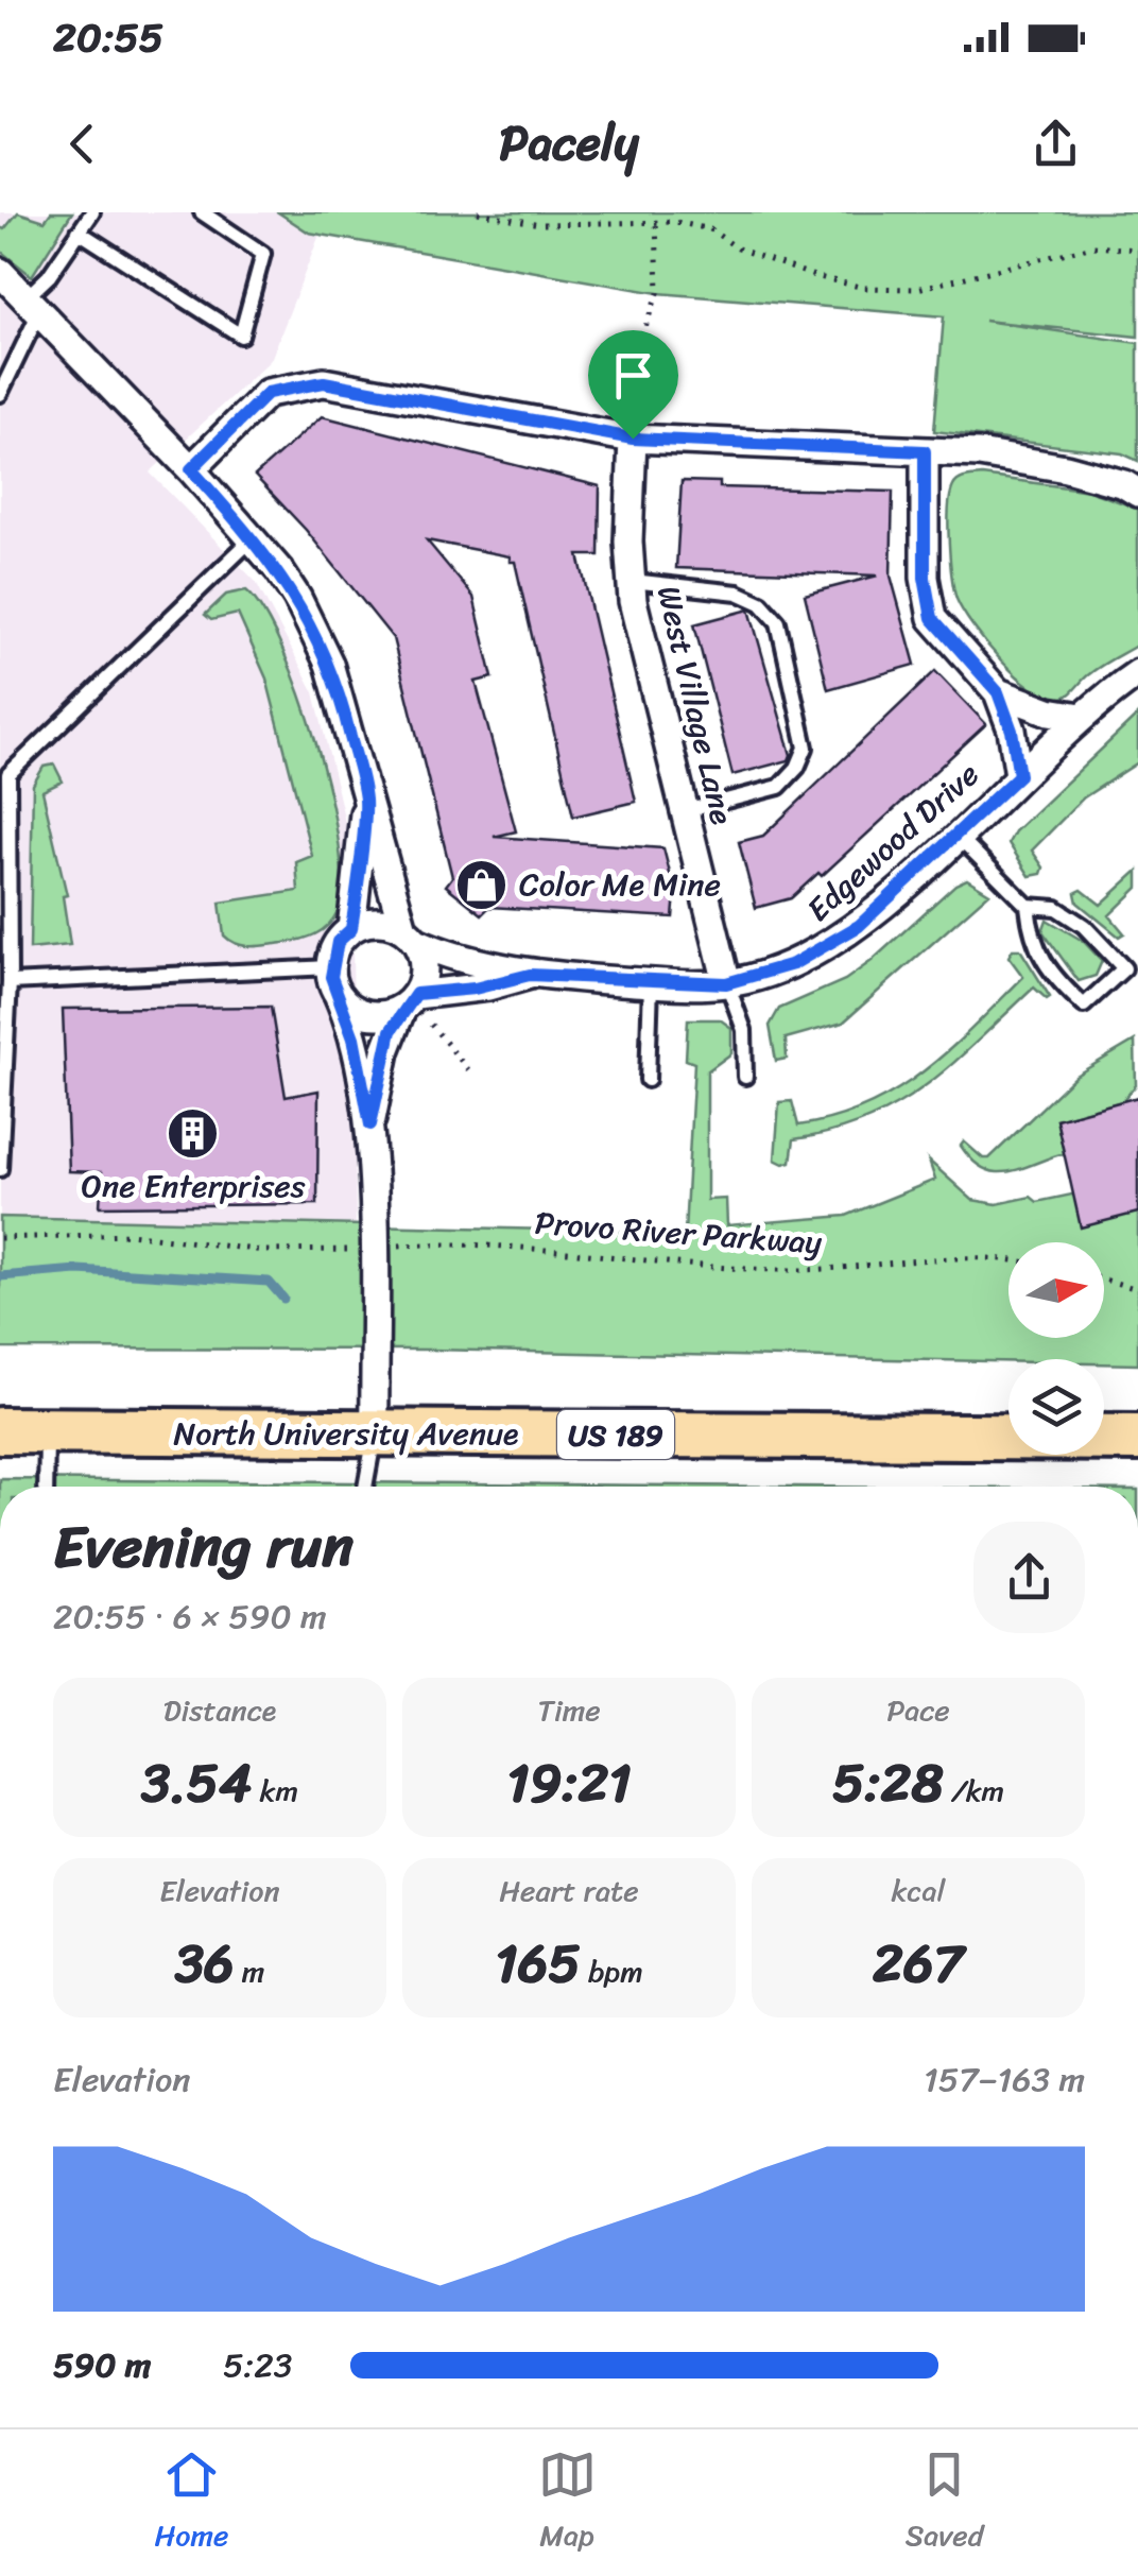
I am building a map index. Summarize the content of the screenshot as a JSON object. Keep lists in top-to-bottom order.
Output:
{
  "streets": {
    "highway": ["North University Avenue", "US 189"],
    "street": ["West Village Lane", "Edgewood Drive"],
    "path": ["Provo River Parkway"]
  },
  "crossings": [
    ["West Village Lane", "Edgewood Drive"]
  ],
  "places": {
    "shop": ["Color Me Mine"],
    "building": ["One Enterprises"]
  },
  "north": "right",
  "page": {
    "status": "20:55",
    "header": "Pacely",
    "heading": ["Evening run", "20:55 · 6 × 590 m"],
    "stats": [
      ["Distance", "3.54 km"],
      ["Time", "19:21"],
      ["Pace", "5:28 /km"],
      ["Elevation", "36 m"],
      ["Heart rate", "165 bpm"],
      ["kcal", "267"]
    ],
    "chart": ["Elevation", "157–163 m"],
    "list": [
      {
        "name": "590 m",
        "note": "5:23"
      }
    ],
    "tabs": ["Home", "Map", "Saved"]
  }
}
